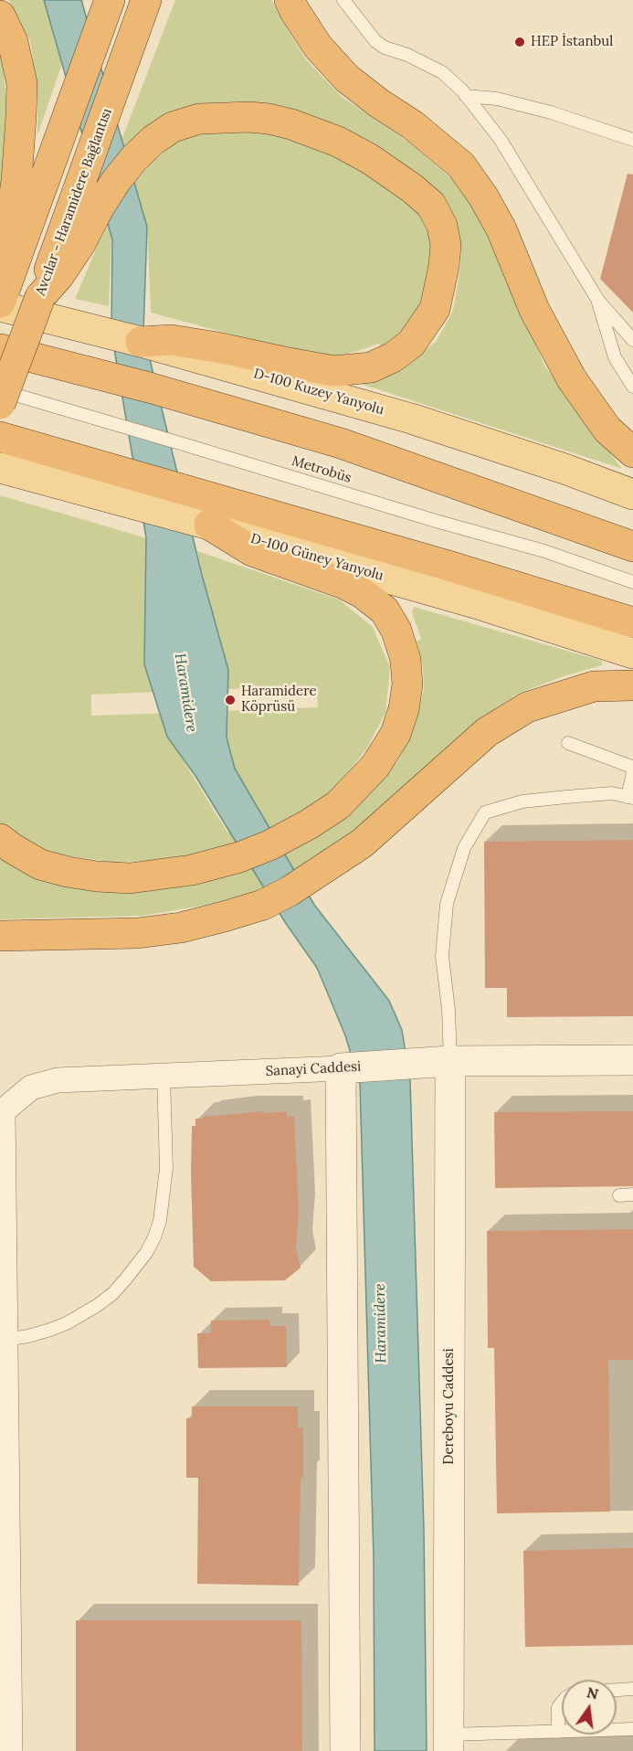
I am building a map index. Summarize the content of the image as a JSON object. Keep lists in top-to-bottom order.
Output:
{
  "streets": {
    "highway": ["Avcılar - Haramidere Bağlantısı"],
    "main road": ["D-100 Kuzey Yanyolu", "D-100 Güney Yanyolu"],
    "street": ["Sanayi Caddesi", "Dereboyu Caddesi"],
    "lane": ["Metrobüs"]
  },
  "crossings": [
    ["Sanayi Caddesi", "Dereboyu Caddesi"]
  ],
  "water": ["Haramidere"],
  "places": ["HEP İstanbul", "Haramidere Köprüsü"],
  "north": "top"
}
